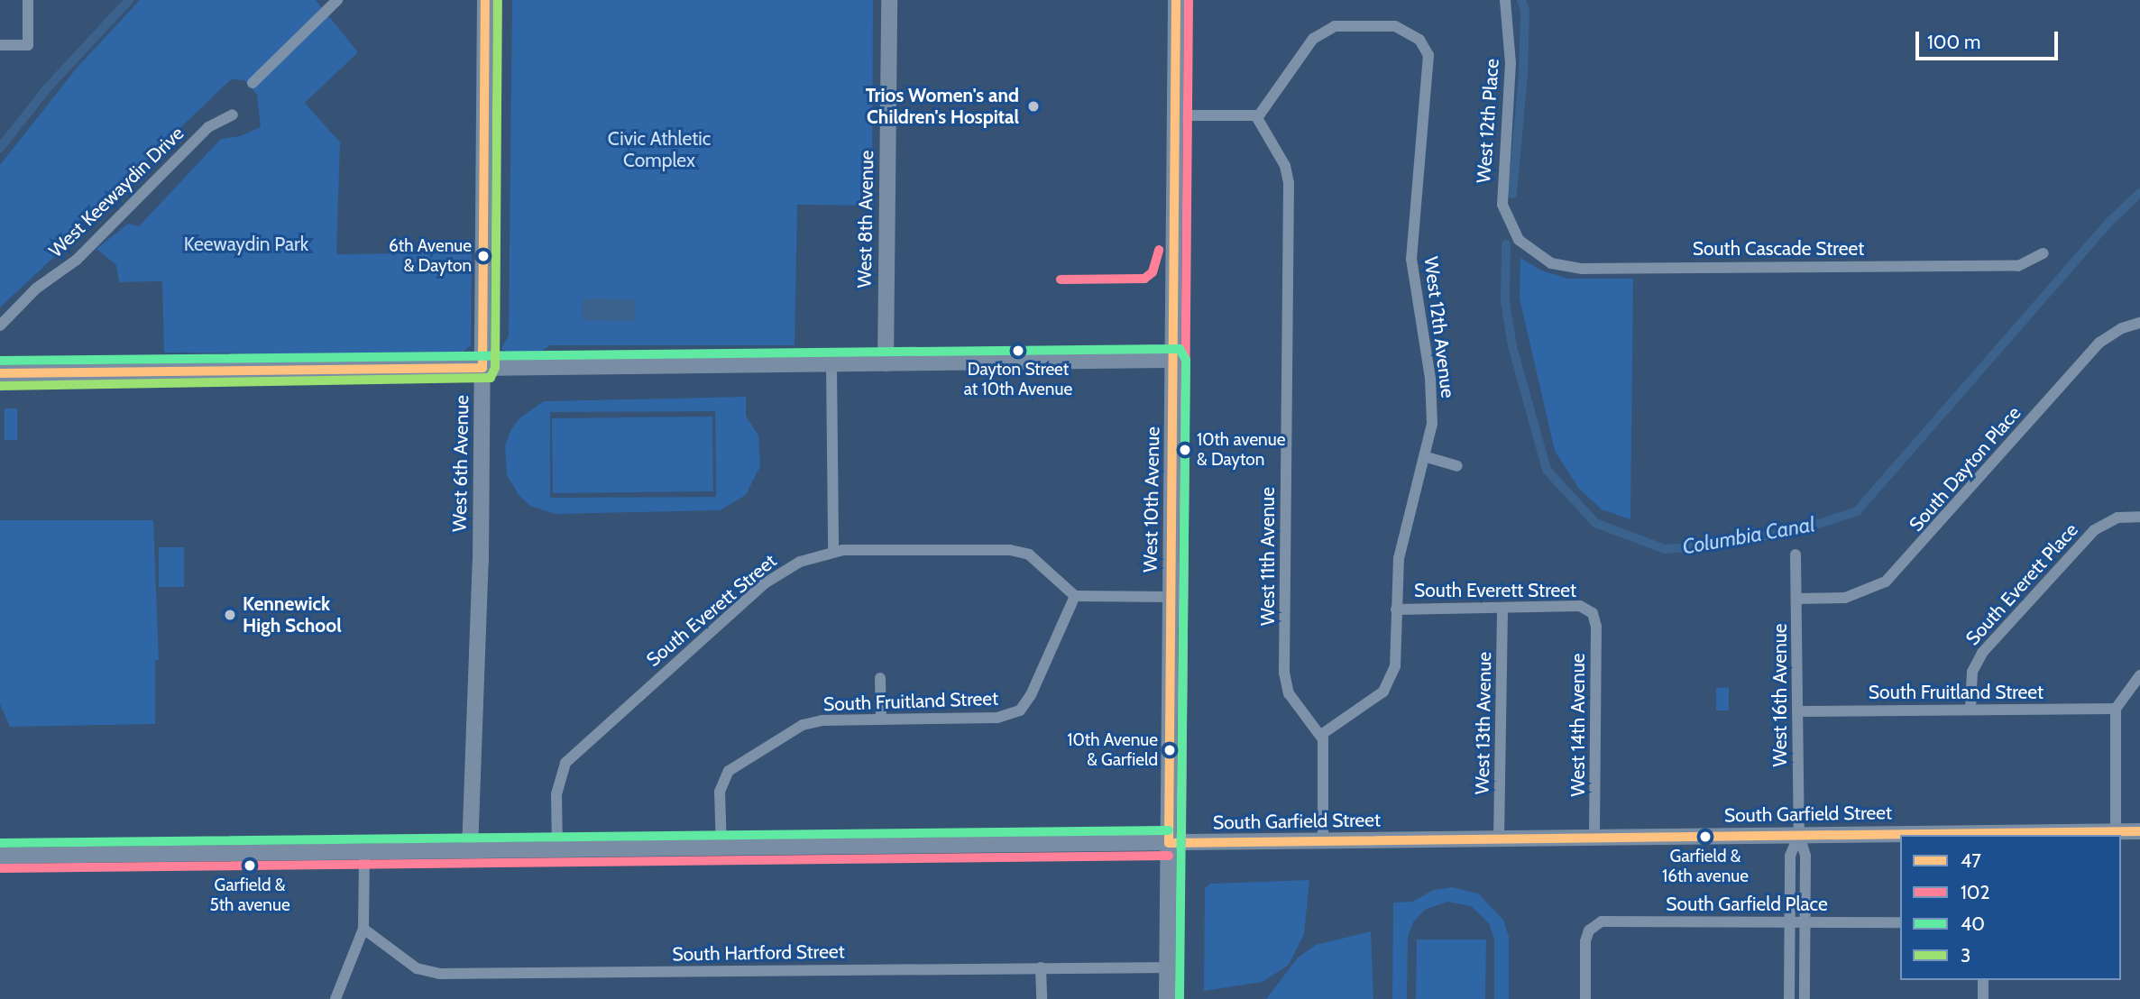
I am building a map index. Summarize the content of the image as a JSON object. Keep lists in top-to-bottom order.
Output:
{
  "streets": {
    "street": [
      "West 12th Place",
      "West Keewaydin Drive",
      "West 8th Avenue",
      "South Cascade Street",
      "West 12th Avenue",
      "West 6th Avenue",
      "South Dayton Place",
      "West 10th Avenue",
      "West 11th Avenue",
      "South Everett Place",
      "South Everett Street",
      "South Fruitland Street",
      "West 16th Avenue",
      "West 13th Avenue",
      "West 14th Avenue",
      "South Garfield Street",
      "South Garfield Place",
      "South Hartford Street"
    ]
  },
  "crossings": [
    ["West 12th Place", "South Cascade Street"],
    ["West 12th Avenue", "West 11th Avenue"],
    ["West 12th Avenue", "South Everett Street"],
    ["West 6th Avenue", "South Garfield Street"],
    ["South Dayton Place", "West 16th Avenue"],
    ["West 10th Avenue", "South Garfield Street"],
    ["West 10th Avenue", "South Hartford Street"],
    ["South Everett Place", "South Fruitland Street"],
    ["South Everett Street", "South Fruitland Street"],
    ["South Everett Street", "West 13th Avenue"],
    ["South Everett Street", "West 14th Avenue"],
    ["South Everett Street", "South Garfield Street"],
    ["South Fruitland Street", "West 16th Avenue"],
    ["South Fruitland Street", "South Garfield Street"],
    ["West 16th Avenue", "South Garfield Street"],
    ["West 13th Avenue", "South Garfield Street"],
    ["West 14th Avenue", "South Garfield Street"]
  ],
  "water": ["Columbia Canal"],
  "parks": ["Civic Athletic Complex", "Keewaydin Park"],
  "places": [
    "Trios Women's and Children's Hospital",
    "6th Avenue & Dayton",
    "Dayton Street at 10th Avenue",
    "10th avenue & Dayton",
    "Kennewick High School",
    "10th Avenue & Garfield",
    "Garfield & 16th avenue",
    "Garfield & 5th avenue"
  ],
  "lines": [
    "transit line 47",
    "transit line 102",
    "transit line 3",
    "transit line 40"
  ],
  "legend": [
    "47",
    "102",
    "40",
    "3"
  ],
  "scale_bar": "100 m"
}
